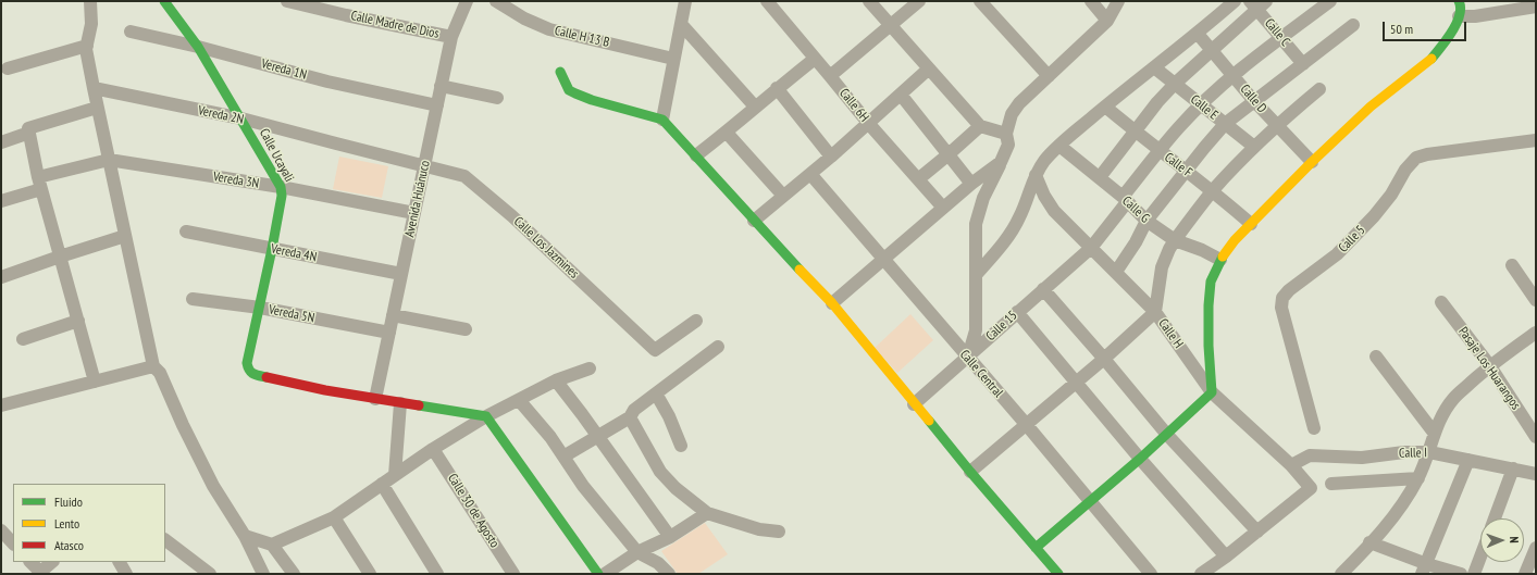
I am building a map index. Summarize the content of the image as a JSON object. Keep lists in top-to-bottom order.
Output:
{
  "streets": {
    "street": [
      "Calle Madre de Dios",
      "Calle C",
      "Calle H 13 B",
      "Vereda 1N",
      "Calle D",
      "Calle 6H",
      "Calle E",
      "Vereda 2N",
      "Calle Ucayali",
      "Calle F",
      "Vereda 3N",
      "Avenida Huánuco",
      "Calle G",
      "Calle 5",
      "Calle Los Jazmines",
      "Vereda 4N",
      "Vereda 5N",
      "Calle 15",
      "Calle H",
      "Pasaje Los Huarangos",
      "Calle Central",
      "Calle I",
      "Calle 30 de Agosto"
    ]
  },
  "crossings": [
    ["Calle Madre de Dios", "Avenida Huánuco"],
    ["Calle C", "Calle 15"],
    ["Vereda 1N", "Calle Ucayali"],
    ["Vereda 1N", "Avenida Huánuco"],
    ["Calle D", "Calle 15"],
    ["Calle E", "Calle 15"],
    ["Vereda 2N", "Calle Ucayali"],
    ["Vereda 2N", "Avenida Huánuco"],
    ["Vereda 2N", "Calle Los Jazmines"],
    ["Calle Ucayali", "Vereda 3N"],
    ["Calle Ucayali", "Avenida Huánuco"],
    ["Calle Ucayali", "Vereda 4N"],
    ["Calle Ucayali", "Vereda 5N"],
    ["Calle F", "Calle 15"],
    ["Vereda 3N", "Avenida Huánuco"],
    ["Avenida Huánuco", "Calle Los Jazmines"],
    ["Avenida Huánuco", "Vereda 4N"],
    ["Avenida Huánuco", "Vereda 5N"],
    ["Calle G", "Calle 15"],
    ["Calle 15", "Calle H"],
    ["Calle 15", "Calle Central"],
    ["Calle H", "Calle I"]
  ],
  "legend": ["Fluido", "Lento", "Atasco"],
  "scale_bar": "50 m",
  "north": "right"
}
